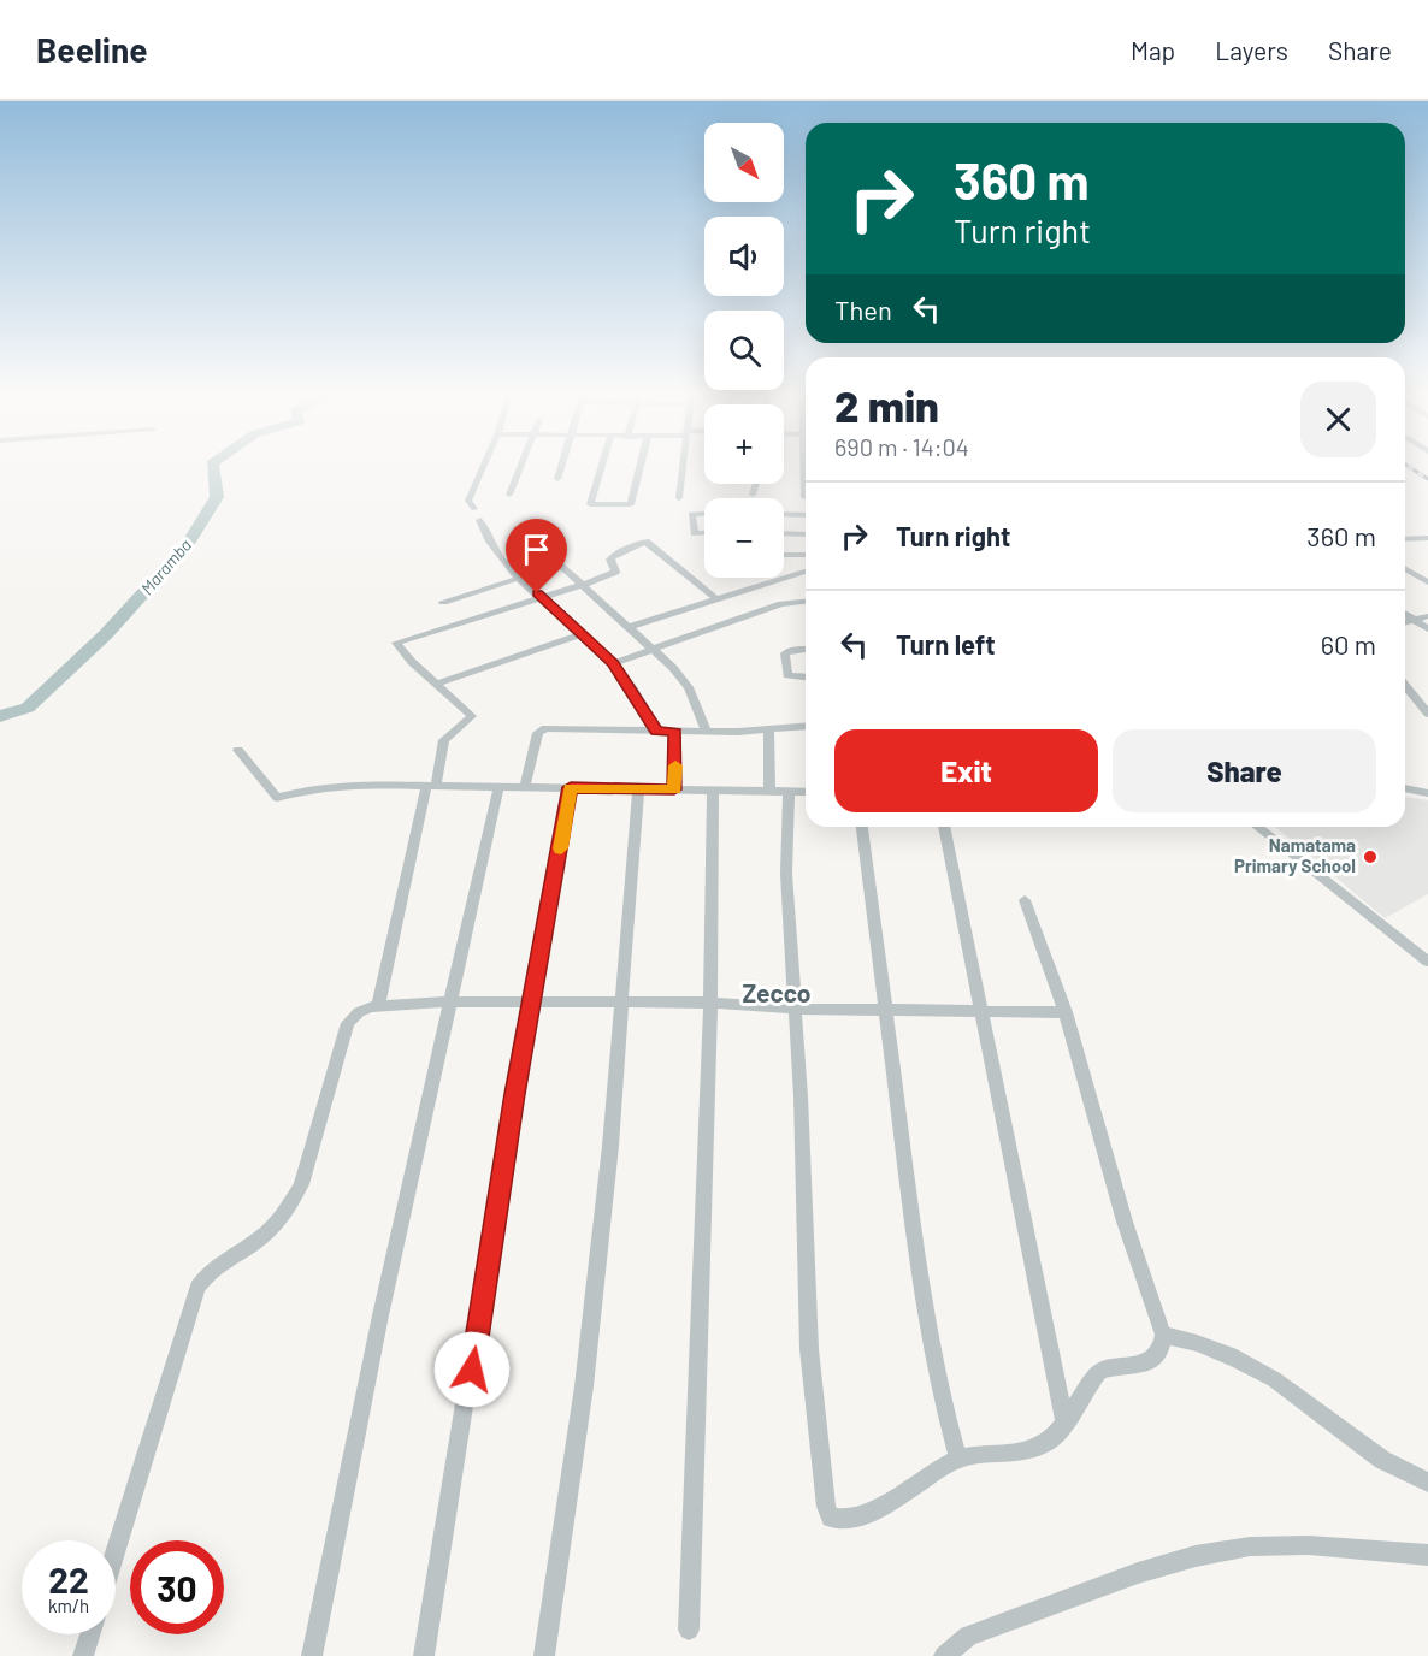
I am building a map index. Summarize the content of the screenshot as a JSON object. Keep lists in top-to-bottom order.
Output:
{
  "districts": ["Zecco"],
  "water": ["Maramba"],
  "places": ["Namatama Primary School"],
  "north": "bottom right",
  "page": {
    "header": "Beeline",
    "nav": ["Map", "Layers", "Share"],
    "map_buttons": ["+", "−"],
    "turn": ["360 m", "Turn right"],
    "then": "Then",
    "heading": ["2 min", "690 m · 14:04"],
    "list": [
      {
        "name": "Turn right",
        "value": "360 m"
      },
      {
        "name": "Turn left",
        "value": "60 m"
      }
    ],
    "buttons": ["Exit", "Share"],
    "speed": "22 km/h",
    "limit": "30"
  }
}
